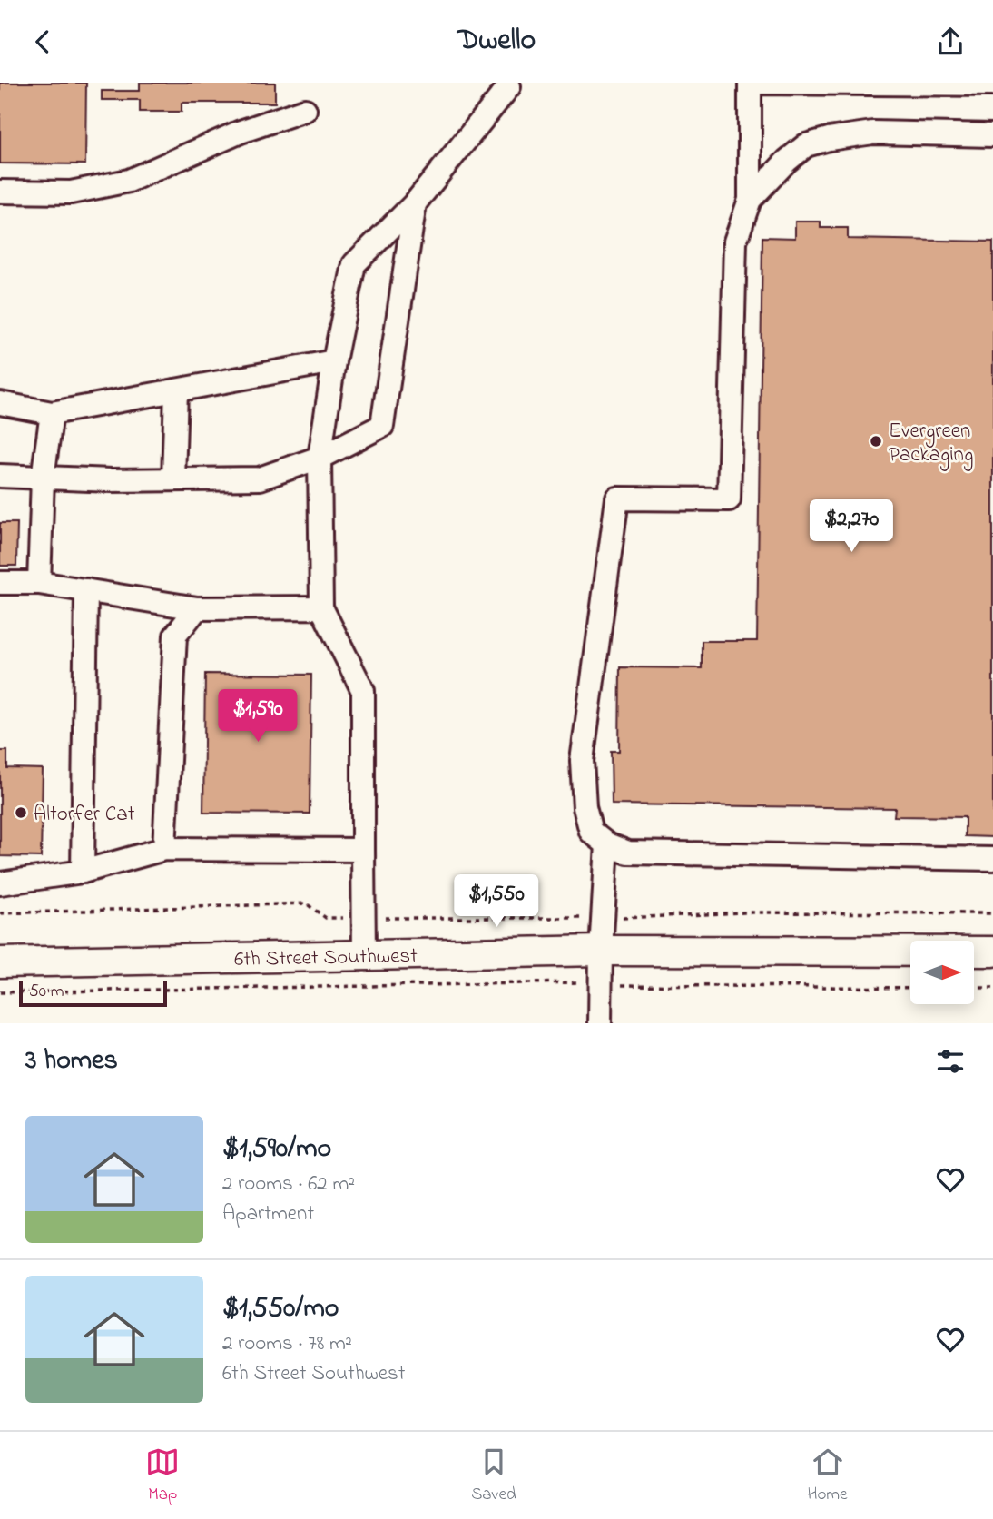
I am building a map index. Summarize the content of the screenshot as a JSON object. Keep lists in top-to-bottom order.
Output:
{
  "streets": {
    "main road": ["6th Street Southwest"]
  },
  "places": ["Evergreen Packaging", "Altorfer Cat"],
  "scale_bar": "50 m",
  "north": "right",
  "page": {
    "header": "Dwello",
    "price": ["$2,270", "$1,590", "$1,550"],
    "scale": "50 m",
    "heading": "3 homes",
    "list": [
      {
        "name": "$1,590/mo",
        "note": "2 rooms · 62 m² · Apartment"
      },
      {
        "name": "$1,550/mo",
        "note": "2 rooms · 78 m² · 6th Street Southwest"
      }
    ],
    "tabs": ["Map", "Saved", "Home"]
  }
}
